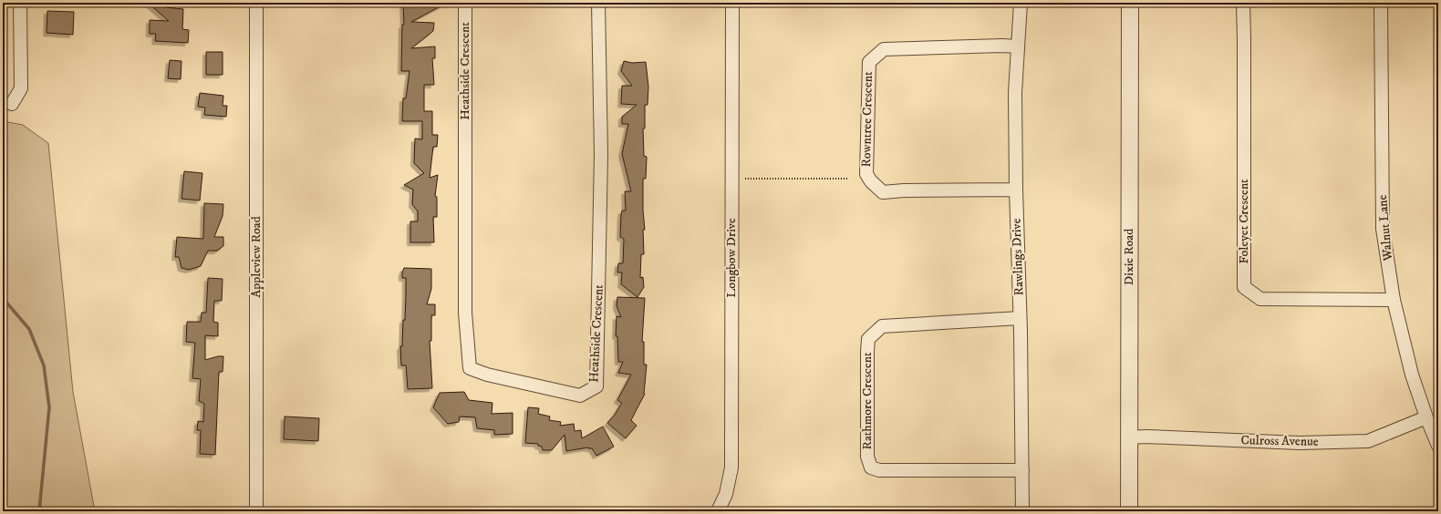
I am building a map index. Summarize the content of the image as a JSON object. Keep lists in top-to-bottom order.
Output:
{
  "streets": {
    "street": [
      "Heathside Crescent",
      "Rowntree Crescent",
      "Foleyet Crescent",
      "Walnut Lane",
      "Appleview Road",
      "Rawlings Drive",
      "Dixie Road",
      "Longbow Drive",
      "Rathmore Crescent",
      "Culross Avenue"
    ]
  },
  "crossings": [
    ["Rowntree Crescent", "Rawlings Drive"],
    ["Foleyet Crescent", "Walnut Lane"],
    ["Walnut Lane", "Culross Avenue"],
    ["Rawlings Drive", "Rathmore Crescent"],
    ["Dixie Road", "Culross Avenue"]
  ]
}
